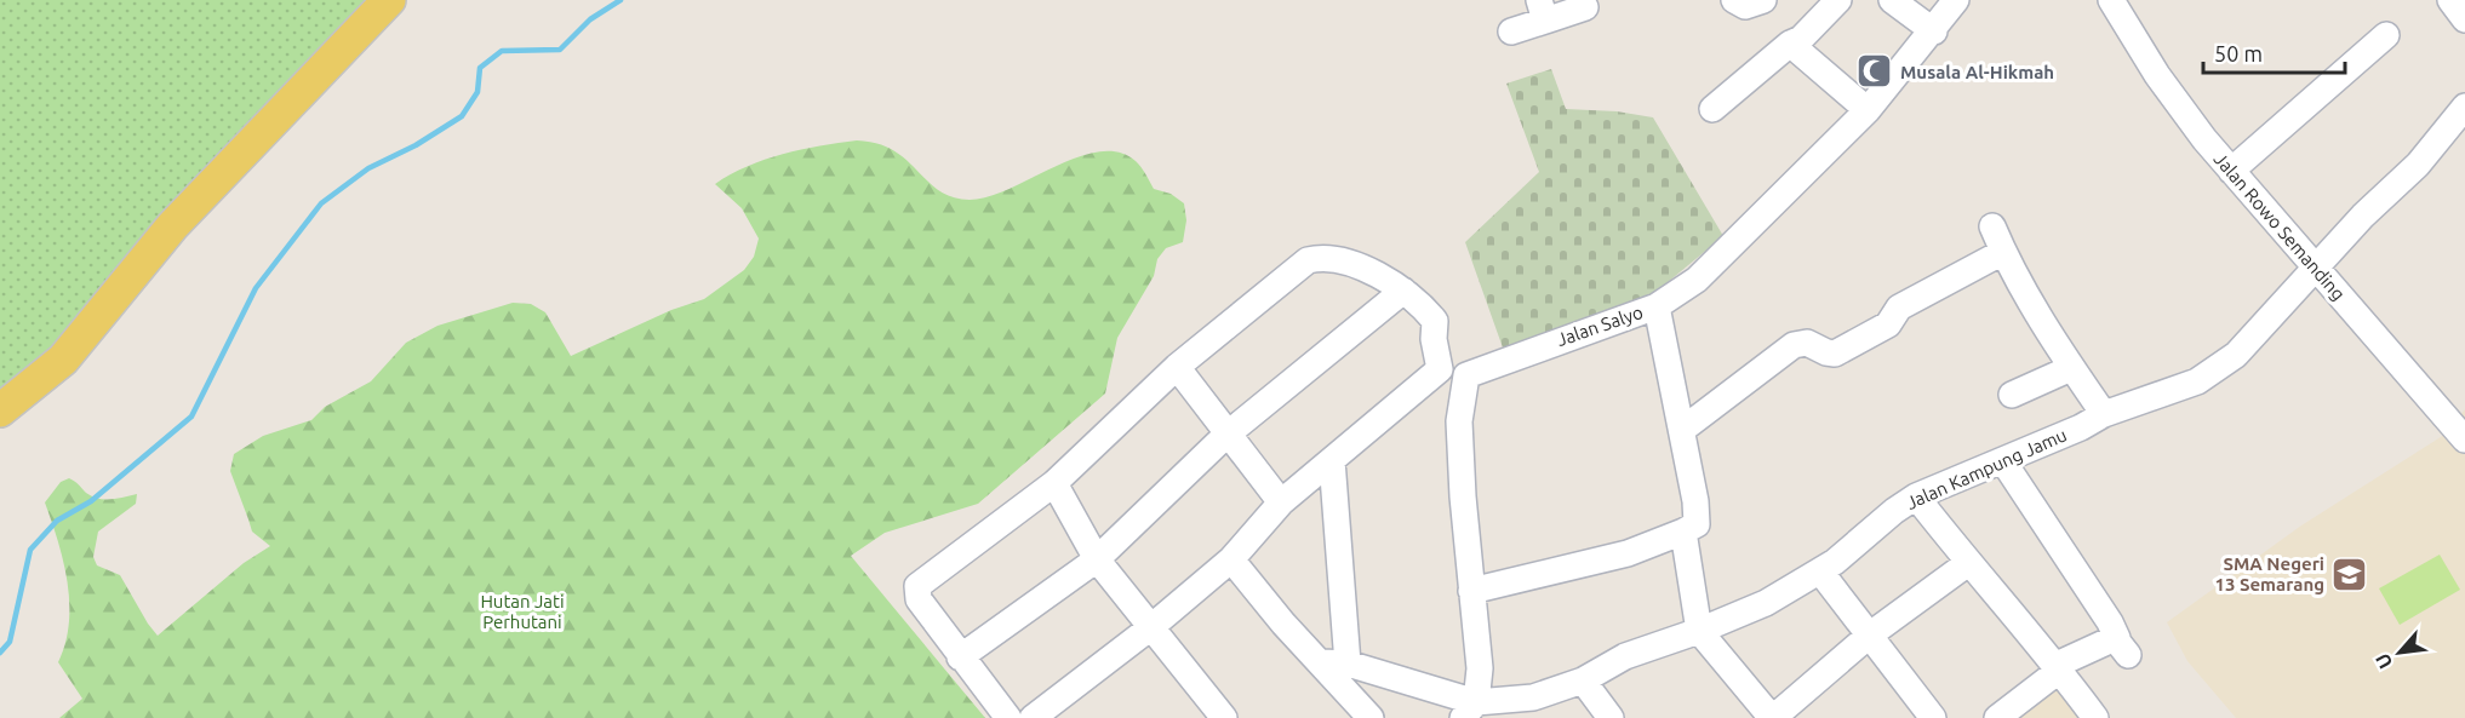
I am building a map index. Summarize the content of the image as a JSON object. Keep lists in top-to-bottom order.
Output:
{
  "streets": {
    "street": ["Jalan Rowo Semanding", "Jalan Salyo", "Jalan Kampung Jamu"]
  },
  "crossings": [
    ["Jalan Rowo Semanding", "Jalan Kampung Jamu"]
  ],
  "parks": ["Hutan Jati Perhutani"],
  "places": {
    "mosque": ["Musala Al-Hikmah"],
    "school or university": ["SMA Negeri 13 Semarang"]
  },
  "scale_bar": "50 m",
  "north": "bottom left"
}
